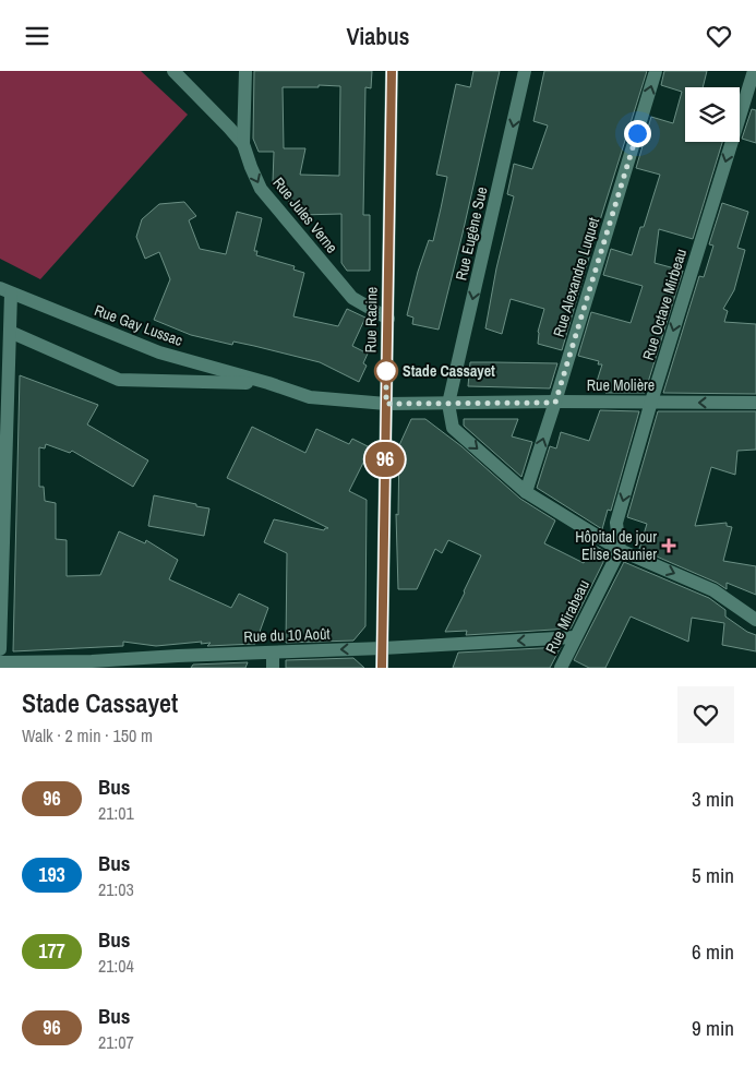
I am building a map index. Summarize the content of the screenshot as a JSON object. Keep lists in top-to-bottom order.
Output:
{
  "streets": {
    "street": [
      "Rue Jules Verne",
      "Rue Eugène Sue",
      "Rue Alexandre Luquet",
      "Rue Octave Mirbeau",
      "Rue Racine",
      "Rue Gay Lussac",
      "Rue Molière",
      "Rue Mirabeau",
      "Rue du 10 Août"
    ]
  },
  "crossings": [
    ["Rue Jules Verne", "Rue Racine"],
    ["Rue Eugène Sue", "Rue Molière"],
    ["Rue Alexandre Luquet", "Rue Molière"],
    ["Rue Octave Mirbeau", "Rue Molière"],
    ["Rue Octave Mirbeau", "Rue Mirabeau"],
    ["Rue Racine", "Rue Gay Lussac"],
    ["Rue Racine", "Rue Molière"],
    ["Rue Racine", "Rue du 10 Août"],
    ["Rue Gay Lussac", "Rue Molière"],
    ["Rue Mirabeau", "Rue du 10 Août"]
  ],
  "one_way": [
    "Rue Jules Verne",
    "Rue Eugène Sue",
    "Rue Alexandre Luquet",
    "Rue Octave Mirbeau",
    "Rue du 10 Août"
  ],
  "places": {
    "other": ["Stade Cassayet"],
    "health": ["Hôpital de jour Elise Saunier"]
  },
  "lines": ["bus line 96"],
  "page": {
    "header": "Viabus",
    "on_map": "96",
    "heading": ["Stade Cassayet", "Walk · 2 min · 150 m"],
    "list": [
      {
        "mark": "96",
        "name": "Bus",
        "note": "21:01",
        "value": "3 min"
      },
      {
        "mark": "193",
        "name": "Bus",
        "note": "21:03",
        "value": "5 min"
      },
      {
        "mark": "177",
        "name": "Bus",
        "note": "21:04",
        "value": "6 min"
      },
      {
        "mark": "96",
        "name": "Bus",
        "note": "21:07",
        "value": "9 min"
      }
    ]
  }
}
